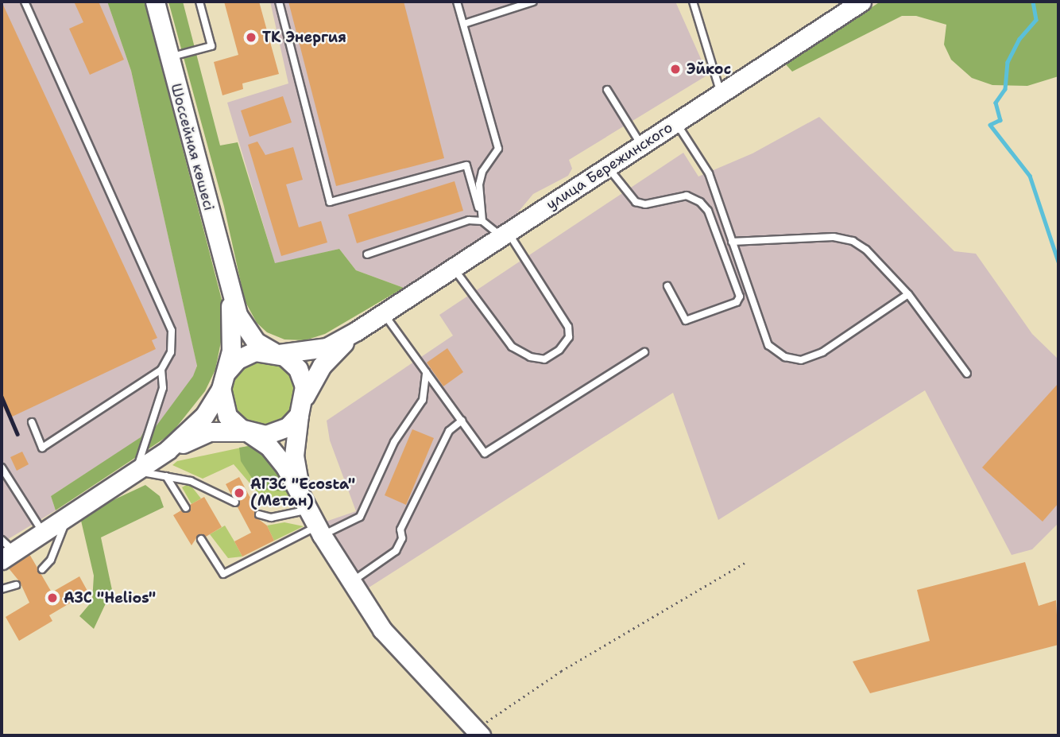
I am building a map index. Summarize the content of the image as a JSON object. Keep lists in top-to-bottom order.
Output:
{
  "streets": {
    "main road": ["Шоссейная көшесі", "улица Бережинского"]
  },
  "places": [
    "ТК Энергия",
    "Эйкос",
    "АГЗС \"Ecosta\" (Метан)",
    "АЗС \"Helios\""
  ]
}
